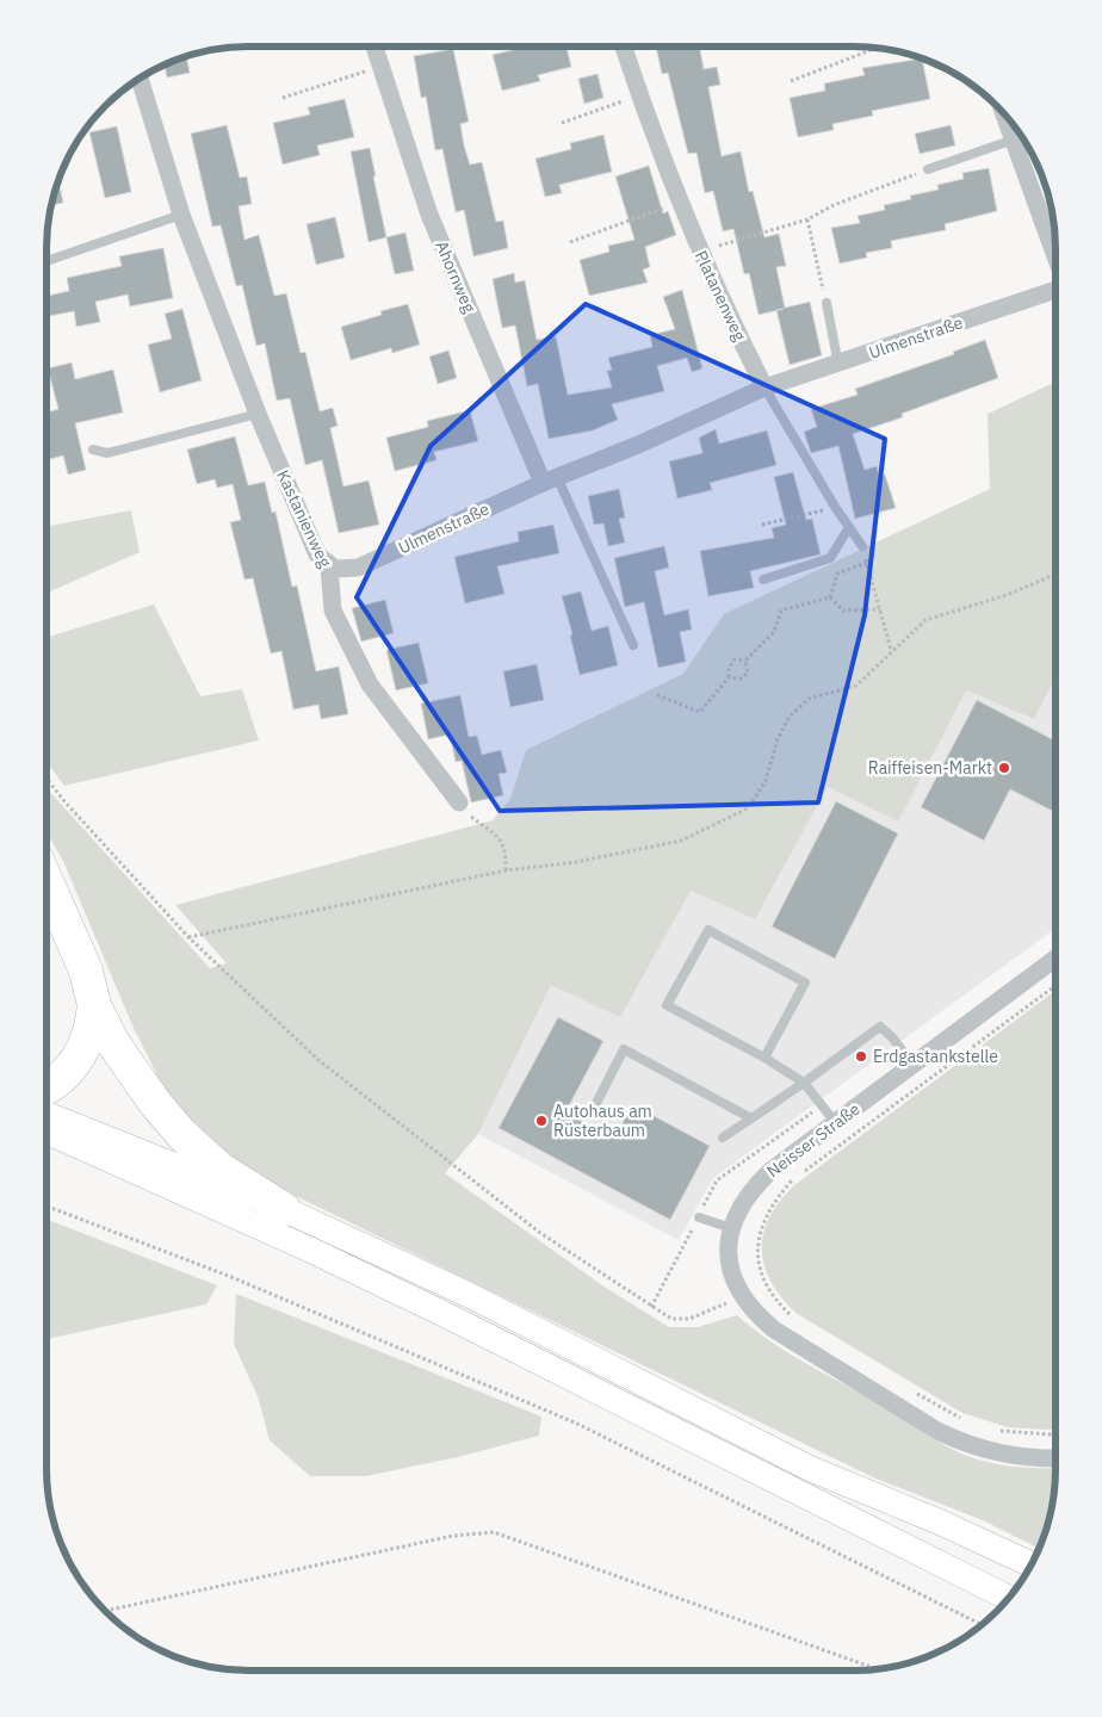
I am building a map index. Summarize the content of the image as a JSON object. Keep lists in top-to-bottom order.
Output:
{
  "streets": {
    "street": [
      "Ahornweg",
      "Platanenweg",
      "Ulmenstraße",
      "Kastanienweg",
      "Neisser Straße"
    ]
  },
  "crossings": [
    ["Ahornweg", "Ulmenstraße"],
    ["Platanenweg", "Ulmenstraße"],
    ["Ulmenstraße", "Kastanienweg"]
  ],
  "places": ["Raiffeisen-Markt", "Erdgastankstelle", "Autohaus am Rüsterbaum"]
}
